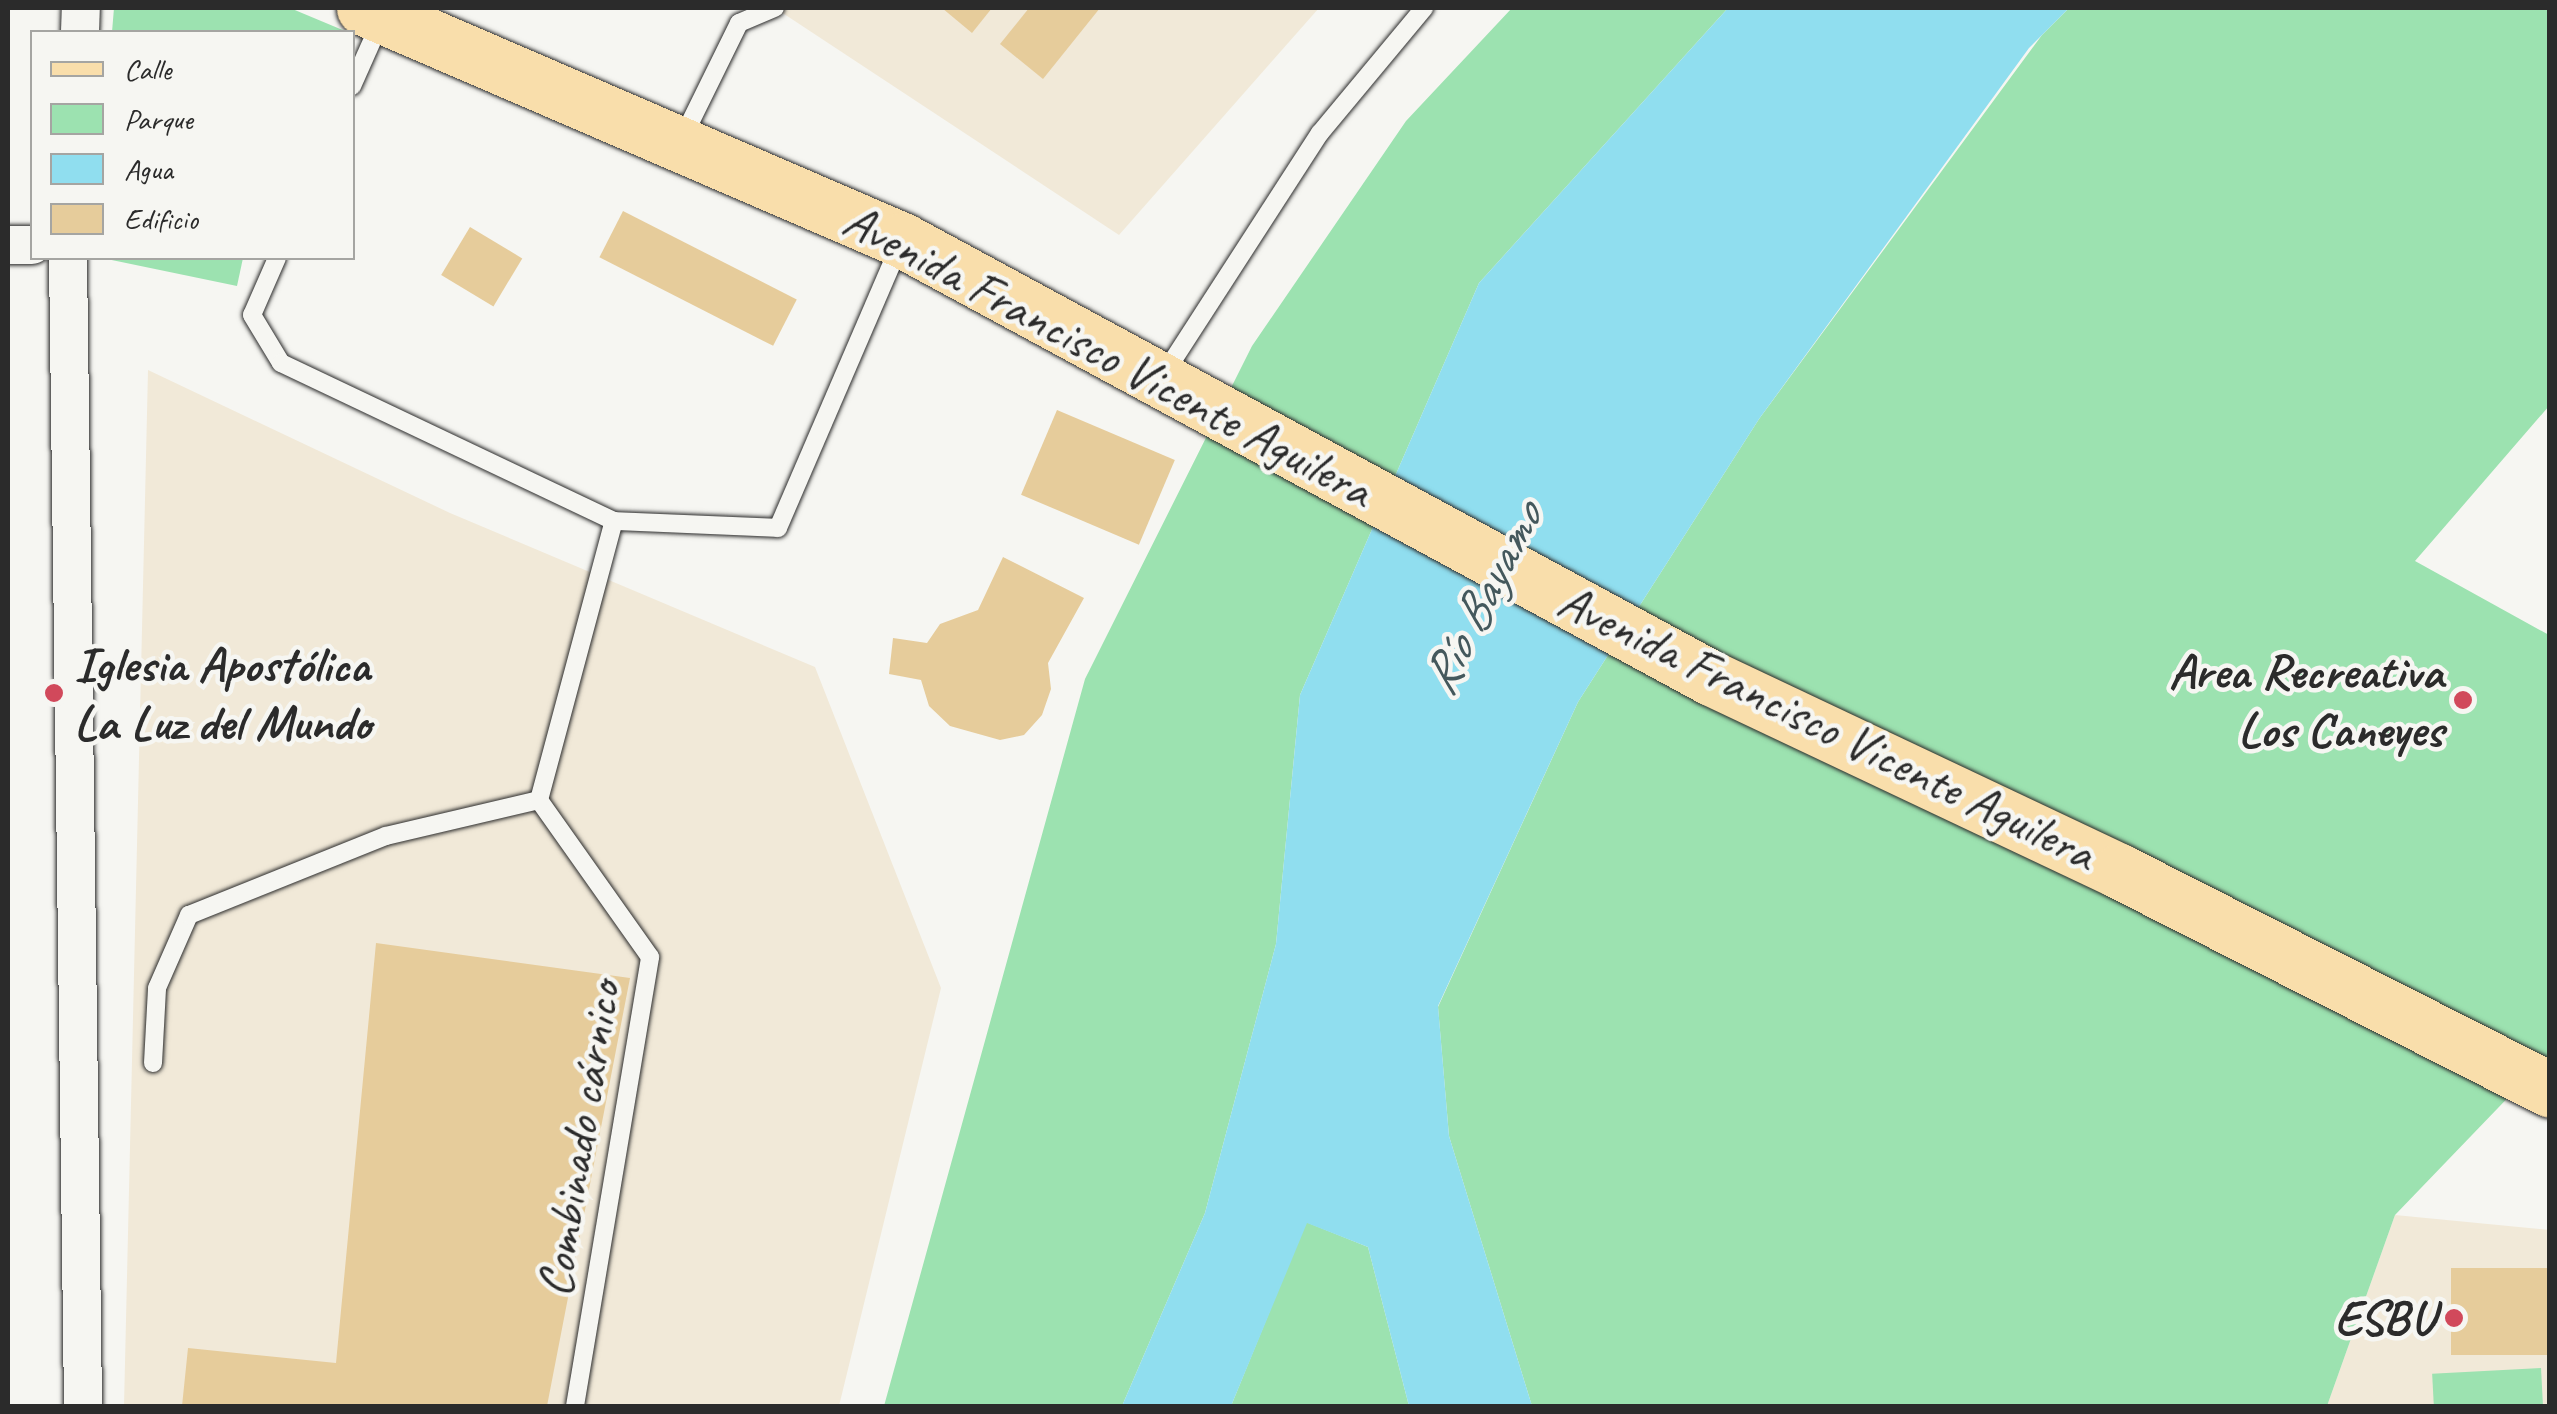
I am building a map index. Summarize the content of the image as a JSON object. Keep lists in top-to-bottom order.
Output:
{
  "streets": {
    "main road": ["Avenida Francisco Vicente Aguilera"],
    "lane": ["Combinado cárnico"]
  },
  "water": ["Río Bayamo"],
  "places": ["Iglesia Apostólica La Luz del Mundo", "Area Recreativa Los Caneyes", "ESBU"],
  "legend": [
    "Calle",
    "Parque",
    "Agua",
    "Edificio"
  ]
}
